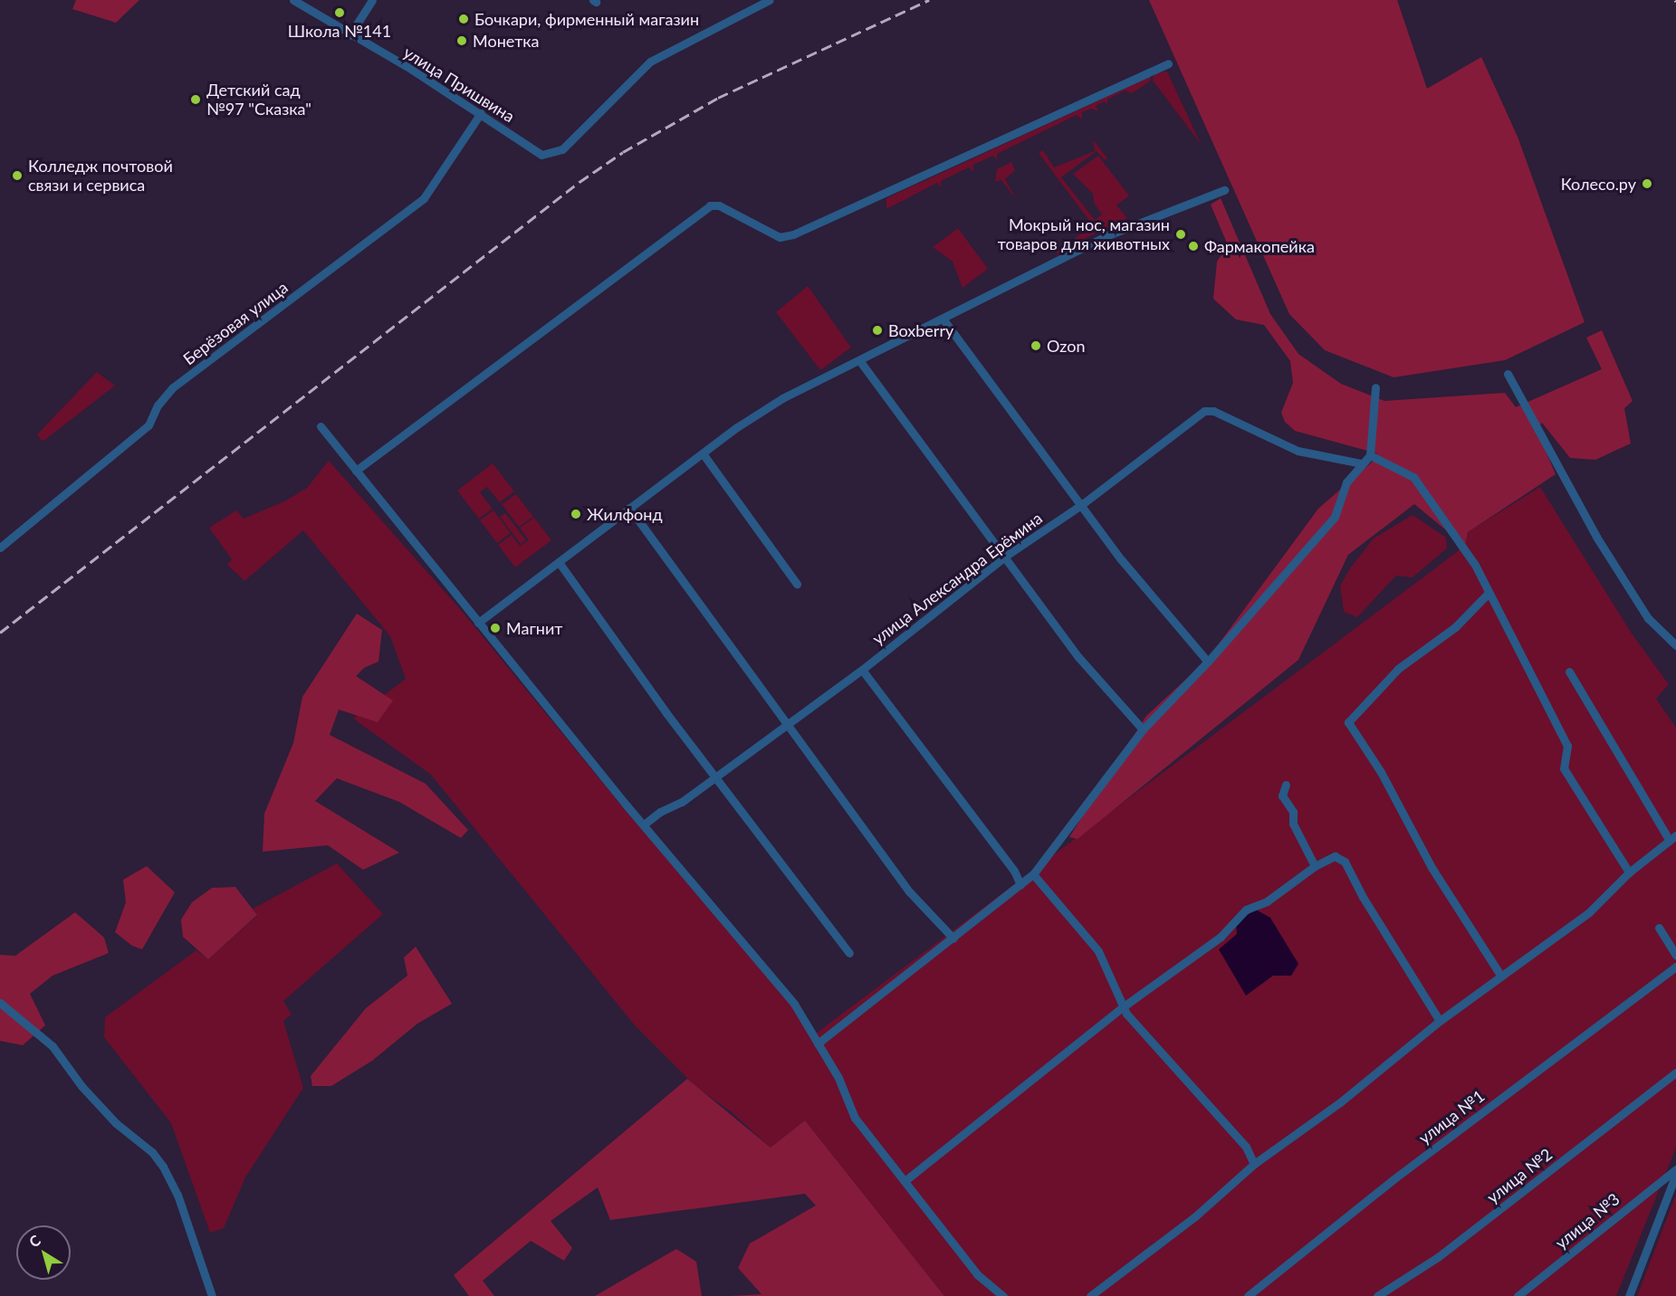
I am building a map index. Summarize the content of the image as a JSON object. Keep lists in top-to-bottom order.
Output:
{
  "streets": {
    "street": [
      "улица Пришвина",
      "Берёзовая улица",
      "улица Александра Ерёмина",
      "улица №1",
      "улица №2",
      "улица №3"
    ]
  },
  "crossings": [
    ["улица Пришвина", "Берёзовая улица"]
  ],
  "places": [
    "Школа №141",
    "Бочкари, фирменный магазин",
    "Монетка",
    "Детский сад №97 \"Сказка\"",
    "Колледж почтовой связи и сервиса",
    "Колесо.ру",
    "Мокрый нос, магазин товаров для животных",
    "Фармакопейка",
    "Boxberry",
    "Ozon",
    "Жилфонд",
    "Магнит"
  ],
  "north": "top left"
}
